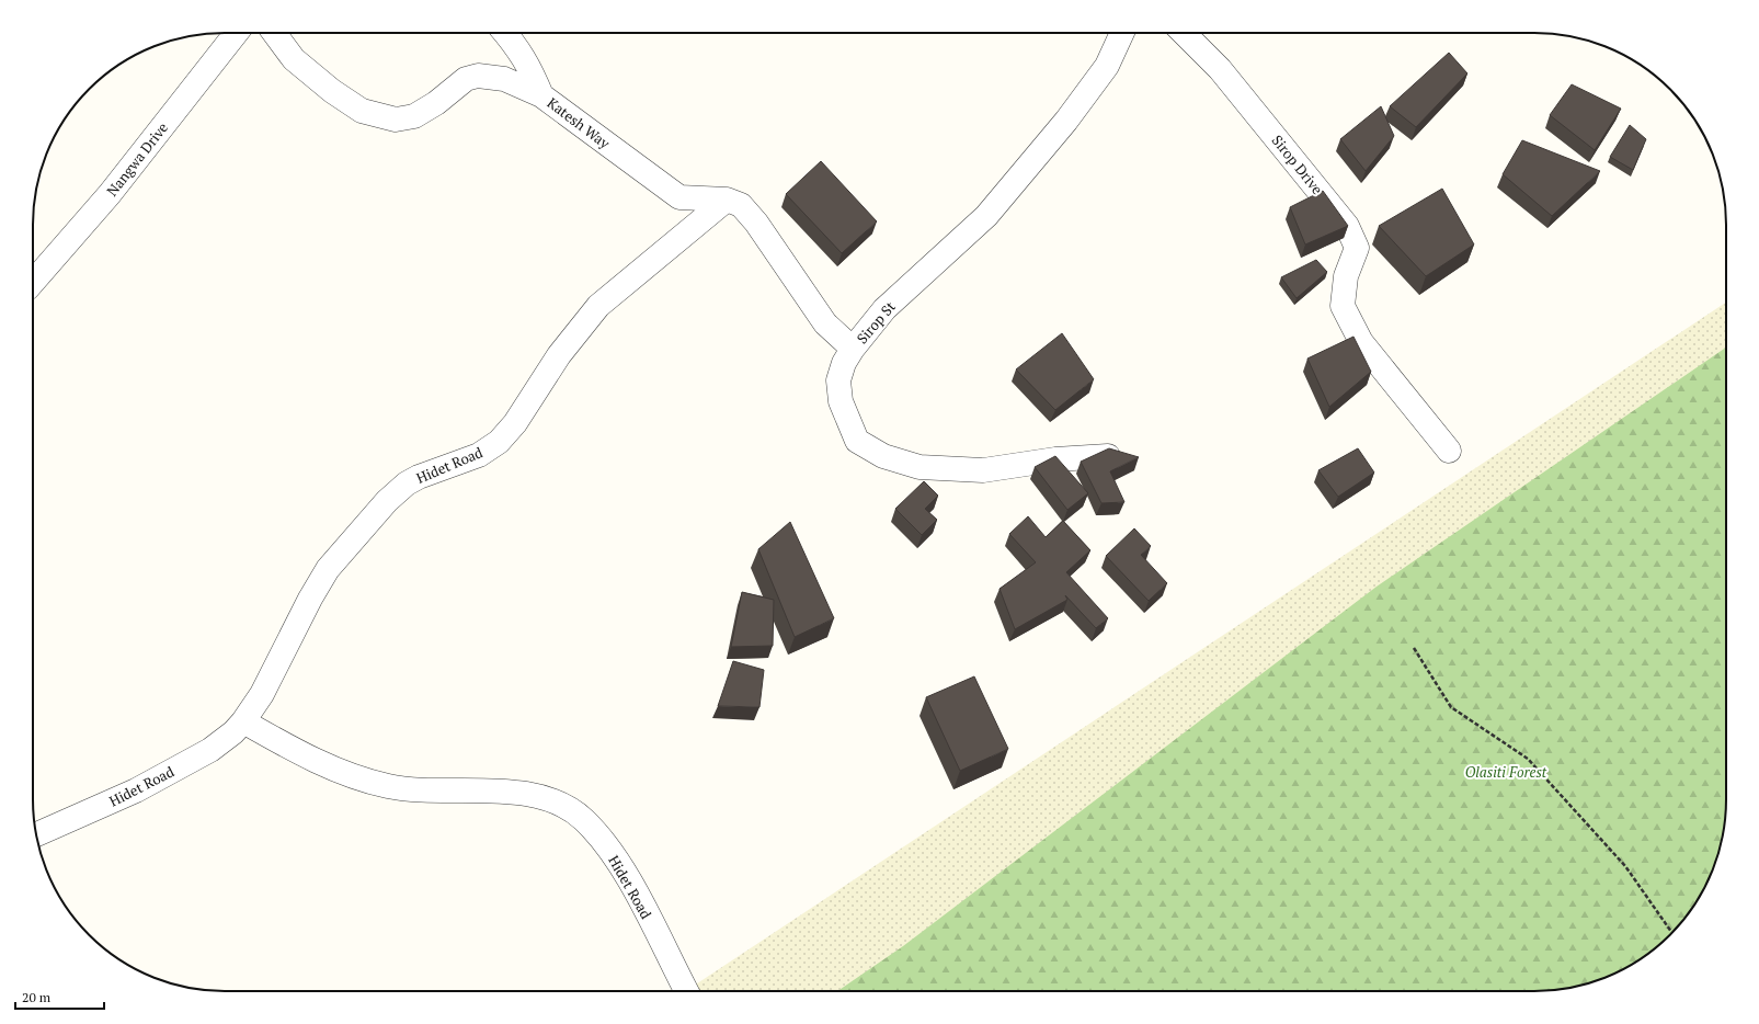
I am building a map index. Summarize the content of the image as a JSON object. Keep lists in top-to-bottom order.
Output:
{
  "streets": {
    "street": [
      "Katesh Way",
      "Nangwa Drive",
      "Sirop Drive",
      "Sirop St",
      "Hidet Road"
    ]
  },
  "crossings": [
    ["Katesh Way", "Sirop St"],
    ["Katesh Way", "Hidet Road"]
  ],
  "parks": ["Olasiti Forest"],
  "scale_bar": "20 m"
}
